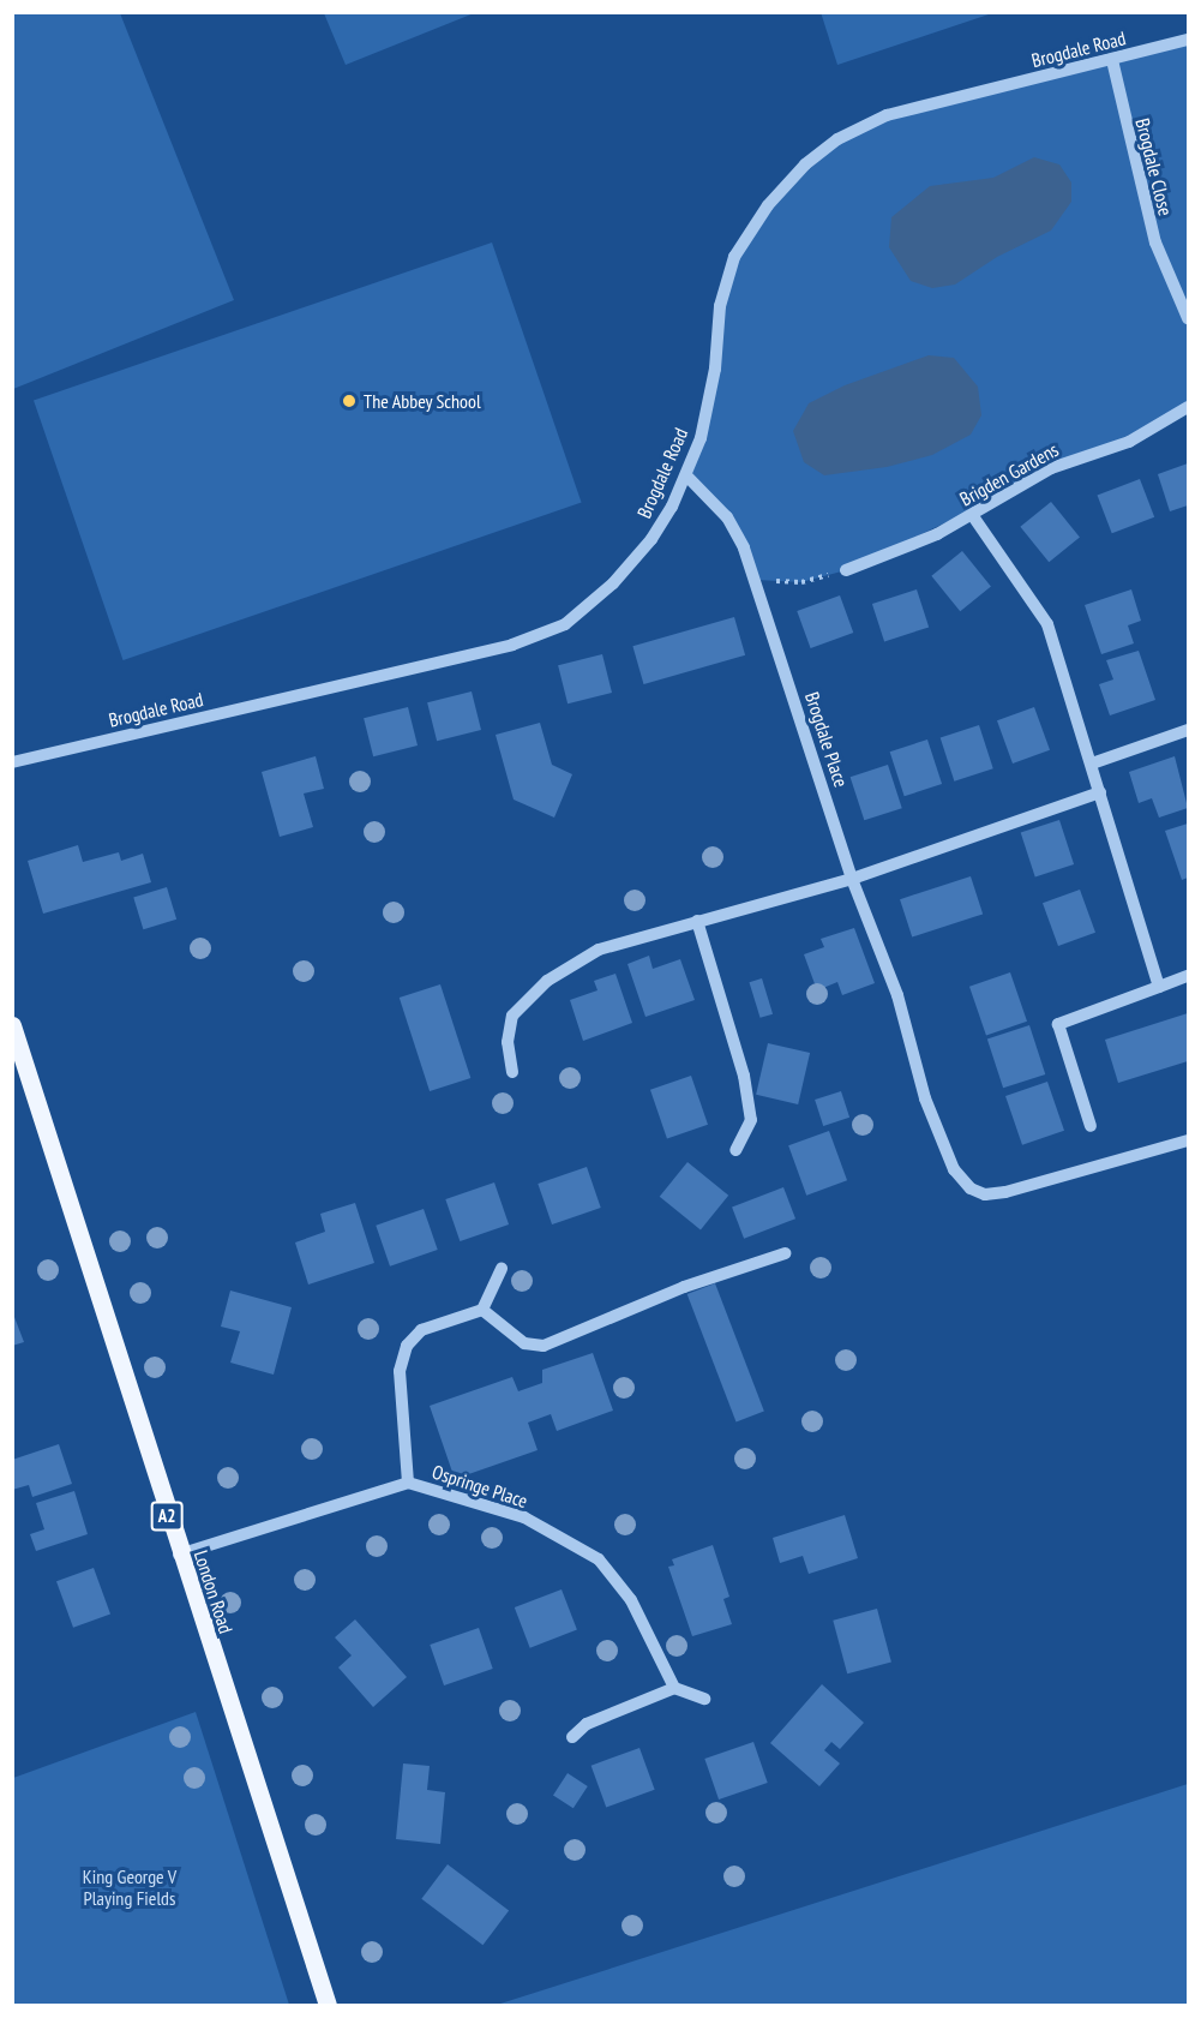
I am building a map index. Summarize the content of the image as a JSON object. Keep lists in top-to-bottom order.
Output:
{
  "streets": {
    "main road": ["A2", "London Road"],
    "street": [
      "Brogdale Road",
      "Brogdale Close",
      "Brigden Gardens",
      "Brogdale Place",
      "Ospringe Place"
    ]
  },
  "crossings": [
    ["Brogdale Road", "Brogdale Close"],
    ["Brogdale Road", "Brogdale Place"],
    ["Ospringe Place", "London Road"]
  ],
  "parks": ["King George V Playing Fields"],
  "places": ["The Abbey School"]
}
